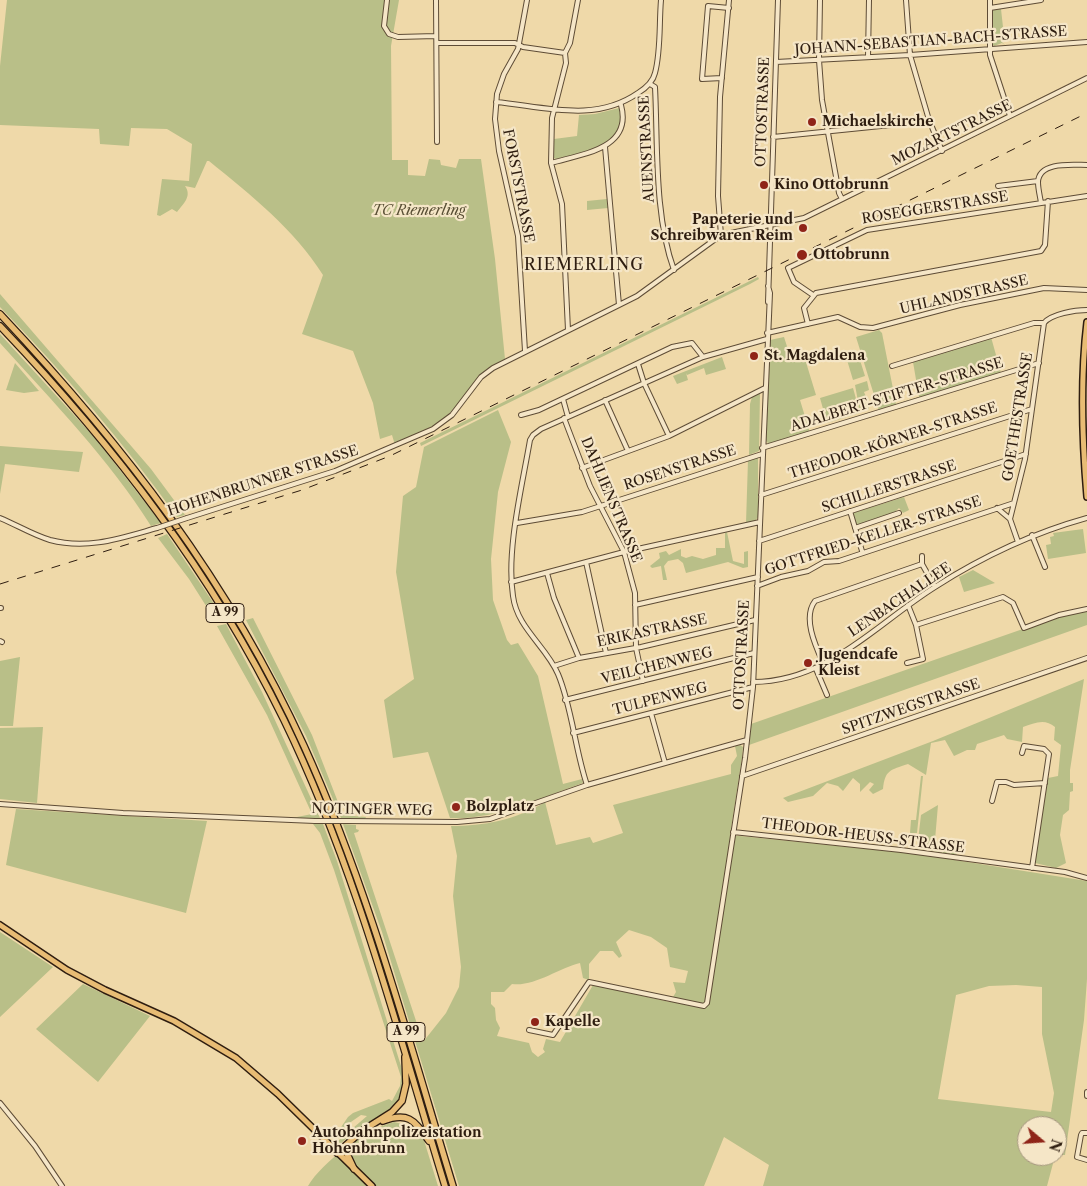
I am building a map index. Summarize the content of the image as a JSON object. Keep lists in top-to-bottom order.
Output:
{
  "streets": {
    "highway": ["A 99"],
    "street": [
      "JOHANN-SEBASTIAN-BACH-STRASSE",
      "OTTOSTRASSE",
      "MOZARTSTRASSE",
      "AUENSTRASSE",
      "FORSTSTRASSE",
      "ROSEGGERSTRASSE",
      "UHLANDSTRASSE",
      "ADALBERT-STIFTER-STRASSE",
      "GOETHESTRASSE",
      "THEODOR-KÖRNER-STRASSE",
      "ROSENSTRASSE",
      "HOHENBRUNNER STRASSE",
      "SCHILLERSTRASSE",
      "DAHLIENSTRASSE",
      "GOTTFRIED-KELLER-STRASSE",
      "LENBACHALLEE",
      "ERIKASTRASSE",
      "VEILCHENWEG",
      "TULPENWEG",
      "SPITZWEGSTRASSE",
      "NOTINGER WEG",
      "THEODOR-HEUSS-STRASSE"
    ]
  },
  "crossings": [
    ["JOHANN-SEBASTIAN-BACH-STRASSE", "OTTOSTRASSE"],
    ["OTTOSTRASSE", "MOZARTSTRASSE"],
    ["OTTOSTRASSE", "UHLANDSTRASSE"],
    ["OTTOSTRASSE", "ADALBERT-STIFTER-STRASSE"],
    ["OTTOSTRASSE", "THEODOR-KÖRNER-STRASSE"],
    ["OTTOSTRASSE", "ROSENSTRASSE"],
    ["OTTOSTRASSE", "HOHENBRUNNER STRASSE"],
    ["OTTOSTRASSE", "SCHILLERSTRASSE"],
    ["OTTOSTRASSE", "GOTTFRIED-KELLER-STRASSE"],
    ["OTTOSTRASSE", "LENBACHALLEE"],
    ["OTTOSTRASSE", "ERIKASTRASSE"],
    ["OTTOSTRASSE", "VEILCHENWEG"],
    ["OTTOSTRASSE", "TULPENWEG"],
    ["OTTOSTRASSE", "SPITZWEGSTRASSE"],
    ["OTTOSTRASSE", "NOTINGER WEG"],
    ["OTTOSTRASSE", "THEODOR-HEUSS-STRASSE"],
    ["MOZARTSTRASSE", "HOHENBRUNNER STRASSE"],
    ["AUENSTRASSE", "HOHENBRUNNER STRASSE"],
    ["FORSTSTRASSE", "HOHENBRUNNER STRASSE"],
    ["ADALBERT-STIFTER-STRASSE", "GOETHESTRASSE"],
    ["GOETHESTRASSE", "THEODOR-KÖRNER-STRASSE"],
    ["GOETHESTRASSE", "SCHILLERSTRASSE"],
    ["GOETHESTRASSE", "GOTTFRIED-KELLER-STRASSE"],
    ["ROSENSTRASSE", "DAHLIENSTRASSE"],
    ["DAHLIENSTRASSE", "ERIKASTRASSE"],
    ["DAHLIENSTRASSE", "VEILCHENWEG"],
    ["LENBACHALLEE", "TULPENWEG"]
  ],
  "districts": ["RIEMERLING"],
  "parks": ["TC Riemerling"],
  "places": [
    "Michaelskirche",
    "Kino Ottobrunn",
    "Papeterie und Schreibwaren Reim",
    "Ottobrunn",
    "St. Magdalena",
    "Jugendcafe Kleist",
    "Bolzplatz",
    "Kapelle",
    "Autobahnpolizeistation Hohenbrunn"
  ],
  "north": "right"
}
